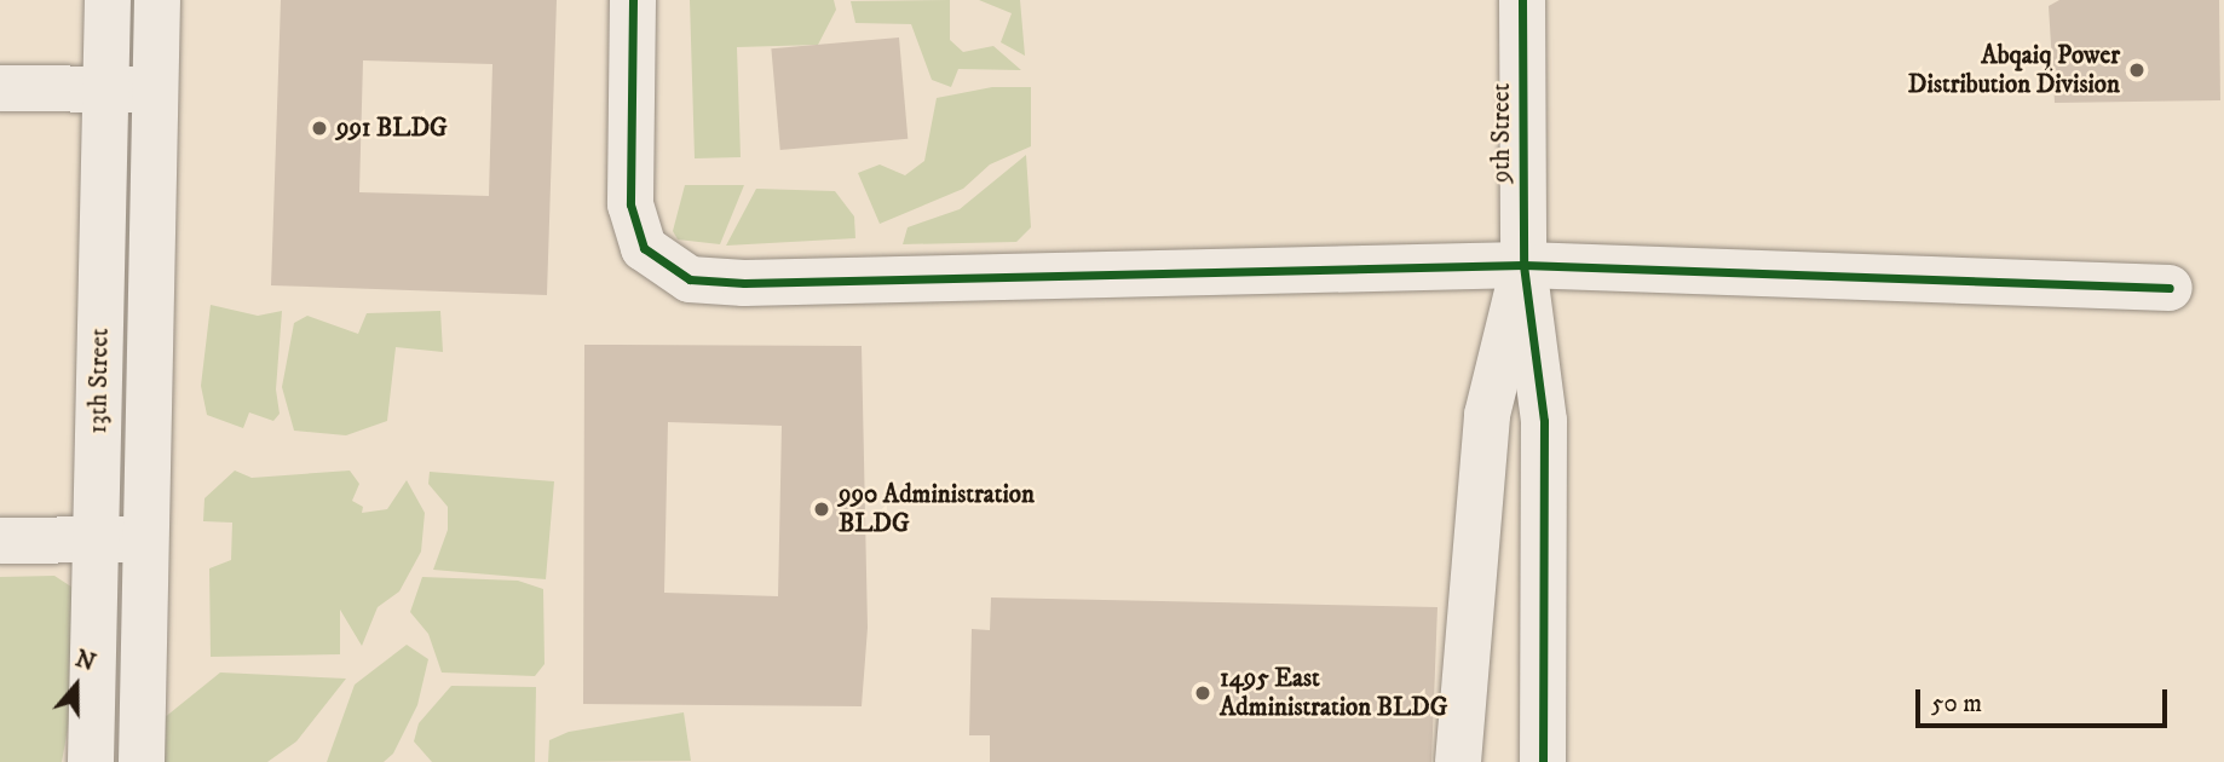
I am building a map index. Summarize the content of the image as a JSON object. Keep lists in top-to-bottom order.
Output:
{
  "streets": {
    "street": ["9th Street", "13th Street"]
  },
  "places": [
    "Abqaiq Power Distribution Division",
    "991 BLDG",
    "990 Administration BLDG",
    "1495 East Administration BLDG"
  ],
  "scale_bar": "50 m",
  "north": "top"
}
